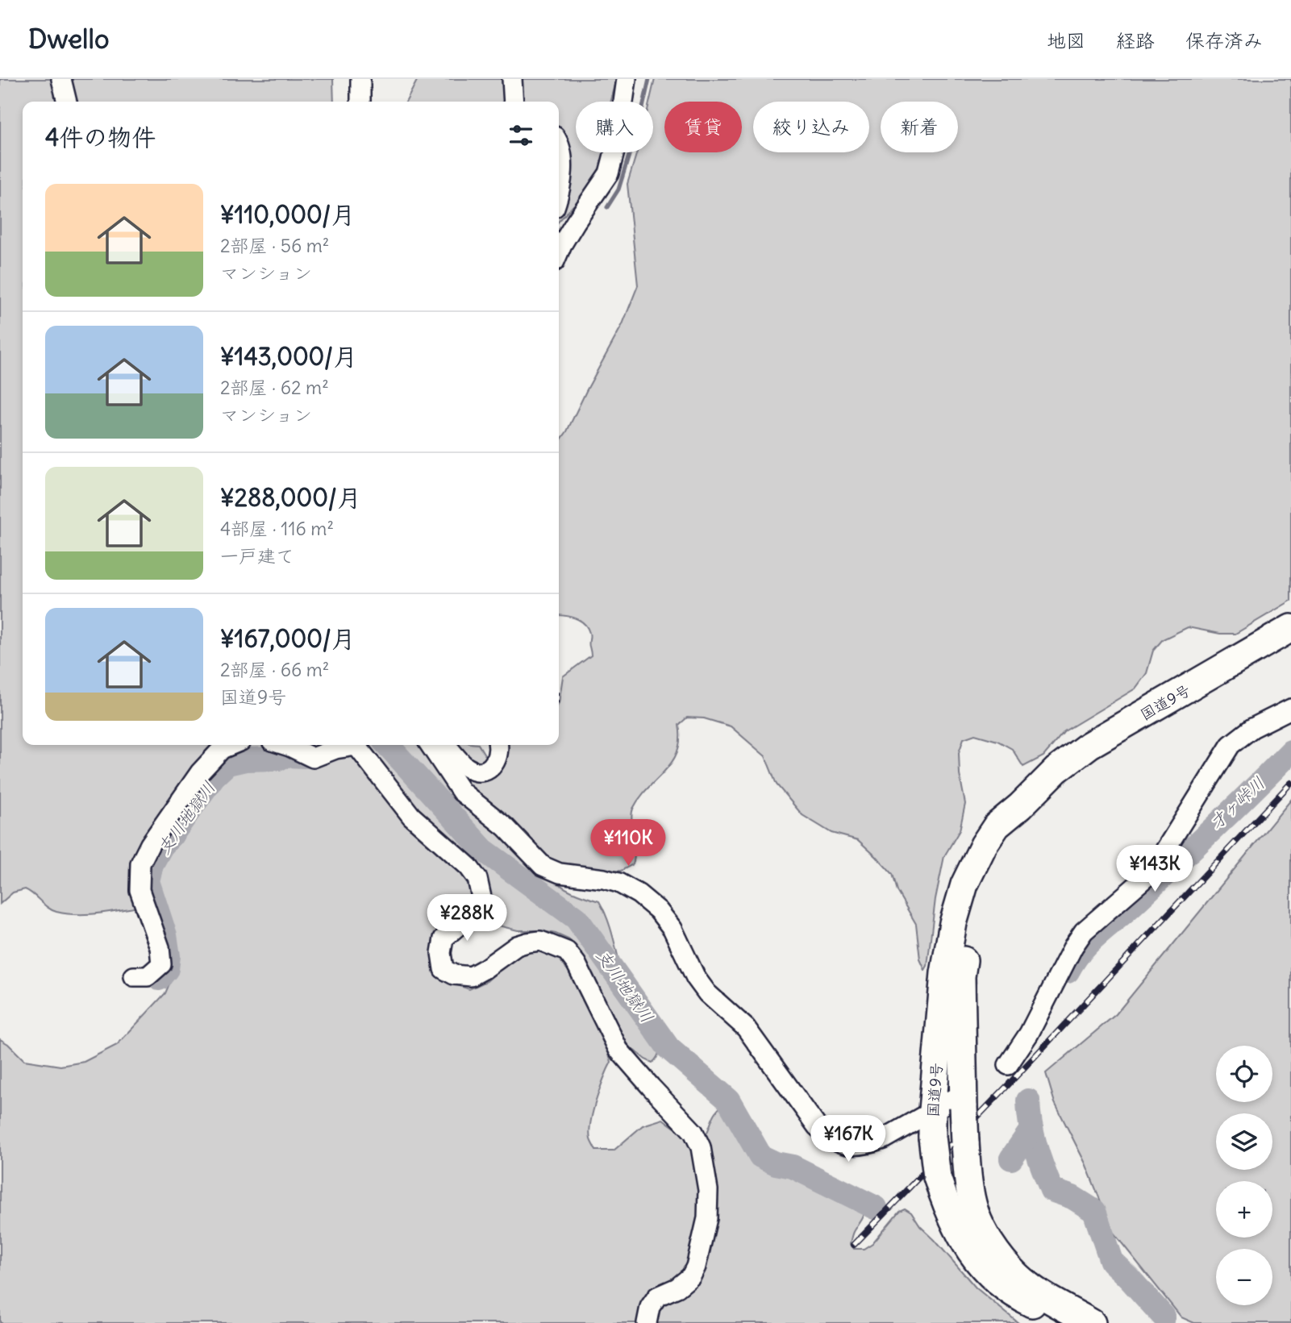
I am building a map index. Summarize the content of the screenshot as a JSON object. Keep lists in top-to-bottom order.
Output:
{
  "streets": {
    "highway": ["国道9号"]
  },
  "water": ["才ヶ峠川", "支川地獄川"],
  "page": {
    "header": "Dwello",
    "nav": ["地図", "経路", "保存済み"],
    "chip": [
      "購入",
      "賃貸",
      "絞り込み",
      "新着"
    ],
    "heading": "4件の物件",
    "list": [
      {
        "name": "¥110,000/月",
        "note": "2部屋 · 56 m² · マンション"
      },
      {
        "name": "¥143,000/月",
        "note": "2部屋 · 62 m² · マンション"
      },
      {
        "name": "¥288,000/月",
        "note": "4部屋 · 116 m² · 一戸建て"
      },
      {
        "name": "¥167,000/月",
        "note": "2部屋 · 66 m² · 国道9号"
      }
    ],
    "price": [
      "¥110K",
      "¥143K",
      "¥288K",
      "¥167K"
    ],
    "map_buttons": ["+", "−"]
  }
}
